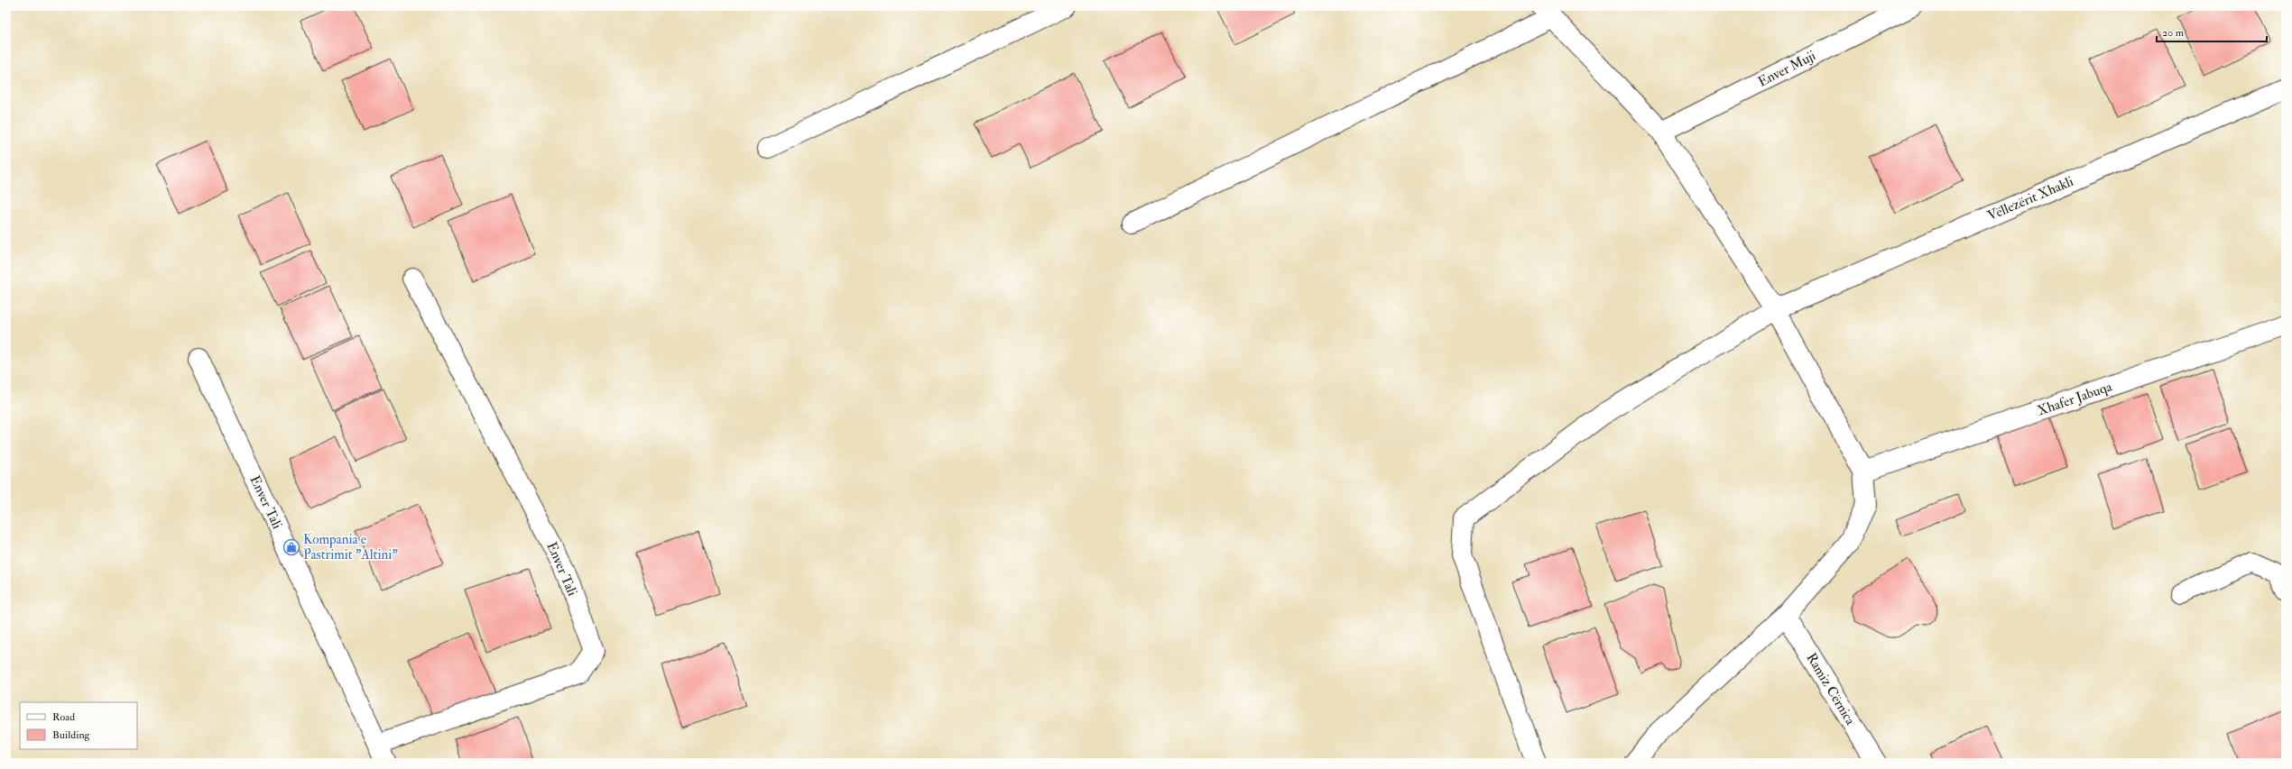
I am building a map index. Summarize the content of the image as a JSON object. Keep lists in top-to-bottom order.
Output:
{
  "streets": {
    "street": [
      "Enver Muji",
      "Vëllezërit Xhakli",
      "Xhafer Jabuqa",
      "Enver Tali",
      "Ramiz Cërnica"
    ]
  },
  "places": {
    "shop": ["Kompania e Pastrimit \"Altini\""]
  },
  "legend": ["Road", "Building"],
  "scale_bar": "20 m"
}
